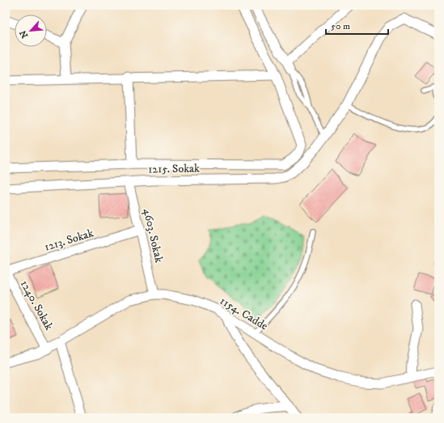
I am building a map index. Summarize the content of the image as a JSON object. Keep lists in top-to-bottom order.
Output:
{
  "streets": {
    "street": [
      "1215. Sokak",
      "4603. Sokak",
      "1213. Sokak",
      "1240. Sokak",
      "1154. Cadde"
    ]
  },
  "crossings": [
    ["1215. Sokak", "4603. Sokak"],
    ["4603. Sokak", "1213. Sokak"],
    ["4603. Sokak", "1154. Cadde"],
    ["1213. Sokak", "1240. Sokak"],
    ["1240. Sokak", "1154. Cadde"]
  ],
  "scale_bar": "50 m",
  "north": "bottom left"
}
